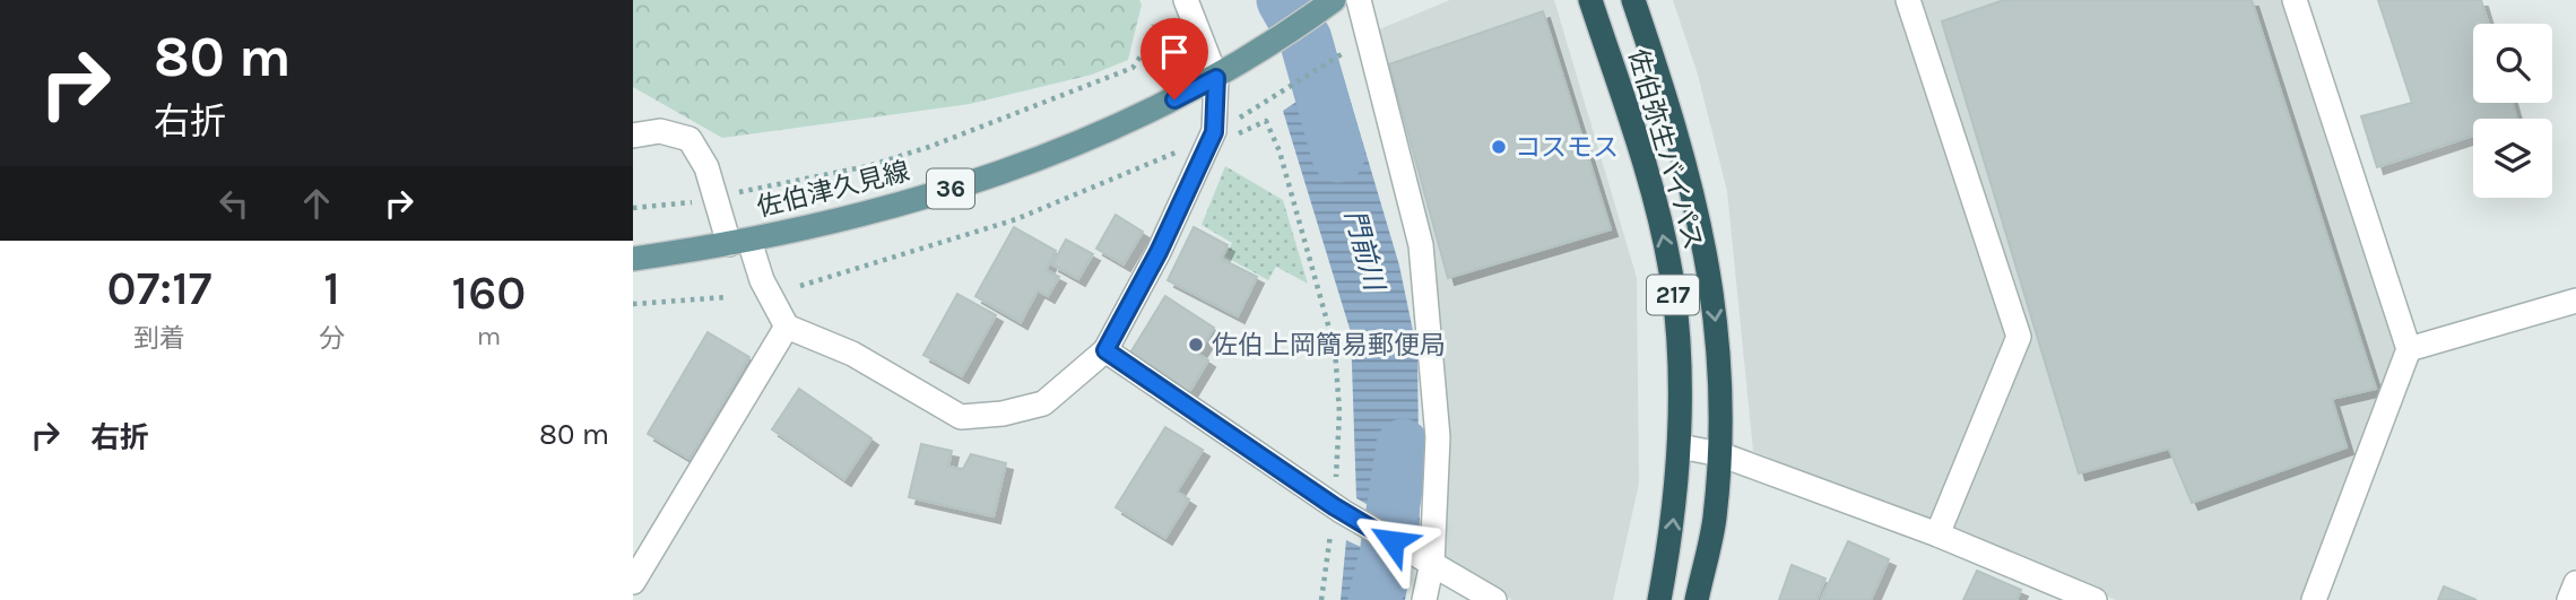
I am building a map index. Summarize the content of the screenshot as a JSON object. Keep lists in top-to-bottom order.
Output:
{
  "streets": {
    "highway": ["佐伯弥生バイパス", "217"],
    "main road": ["佐伯津久見線", "36"]
  },
  "water": ["門前川"],
  "places": ["コスモス", "佐伯上岡簡易郵便局"],
  "page": {
    "turn": ["80 m", "右折"],
    "eta": [
      "07:17",
      "到着",
      "1",
      "分",
      "160",
      "m"
    ],
    "list": [
      {
        "name": "右折",
        "value": "80 m"
      }
    ]
  }
}
